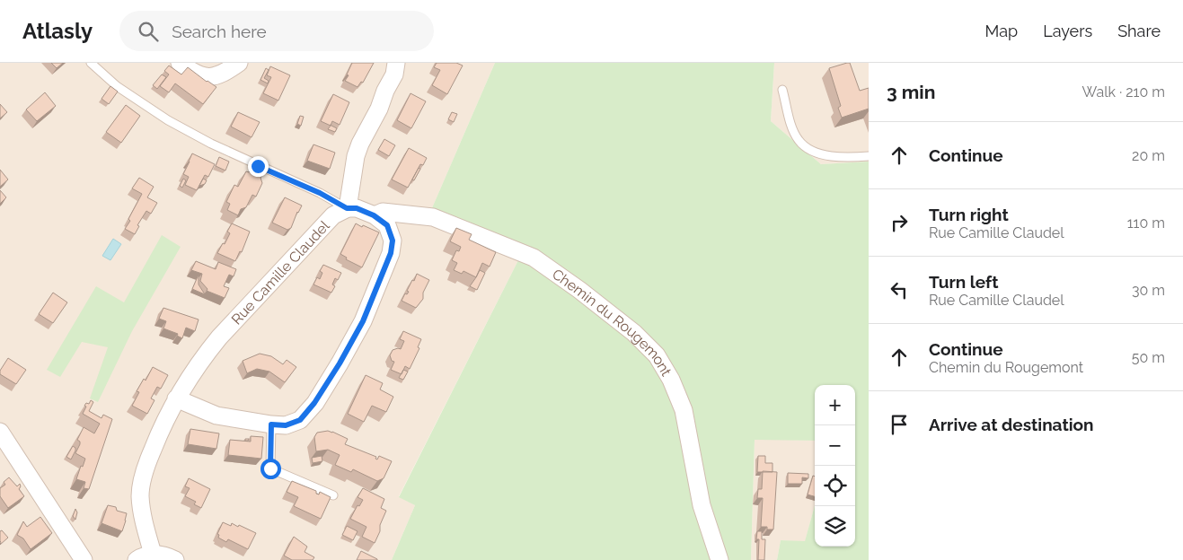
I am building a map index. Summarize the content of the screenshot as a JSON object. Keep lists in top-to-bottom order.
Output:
{
  "streets": {
    "street": ["Rue Camille Claudel", "Chemin du Rougemont"]
  },
  "page": {
    "header": "Atlasly",
    "search": "Search here",
    "nav": ["Map", "Layers", "Share"],
    "heading": ["3 min", "Walk · 210 m"],
    "list": [
      ["Continue", "20 m"],
      ["Turn right", "Rue Camille Claudel", "110 m"],
      ["Turn left", "Rue Camille Claudel", "30 m"],
      ["Continue", "Chemin du Rougemont", "50 m"],
      "Arrive at destination"
    ],
    "map_buttons": ["+", "−"]
  }
}
